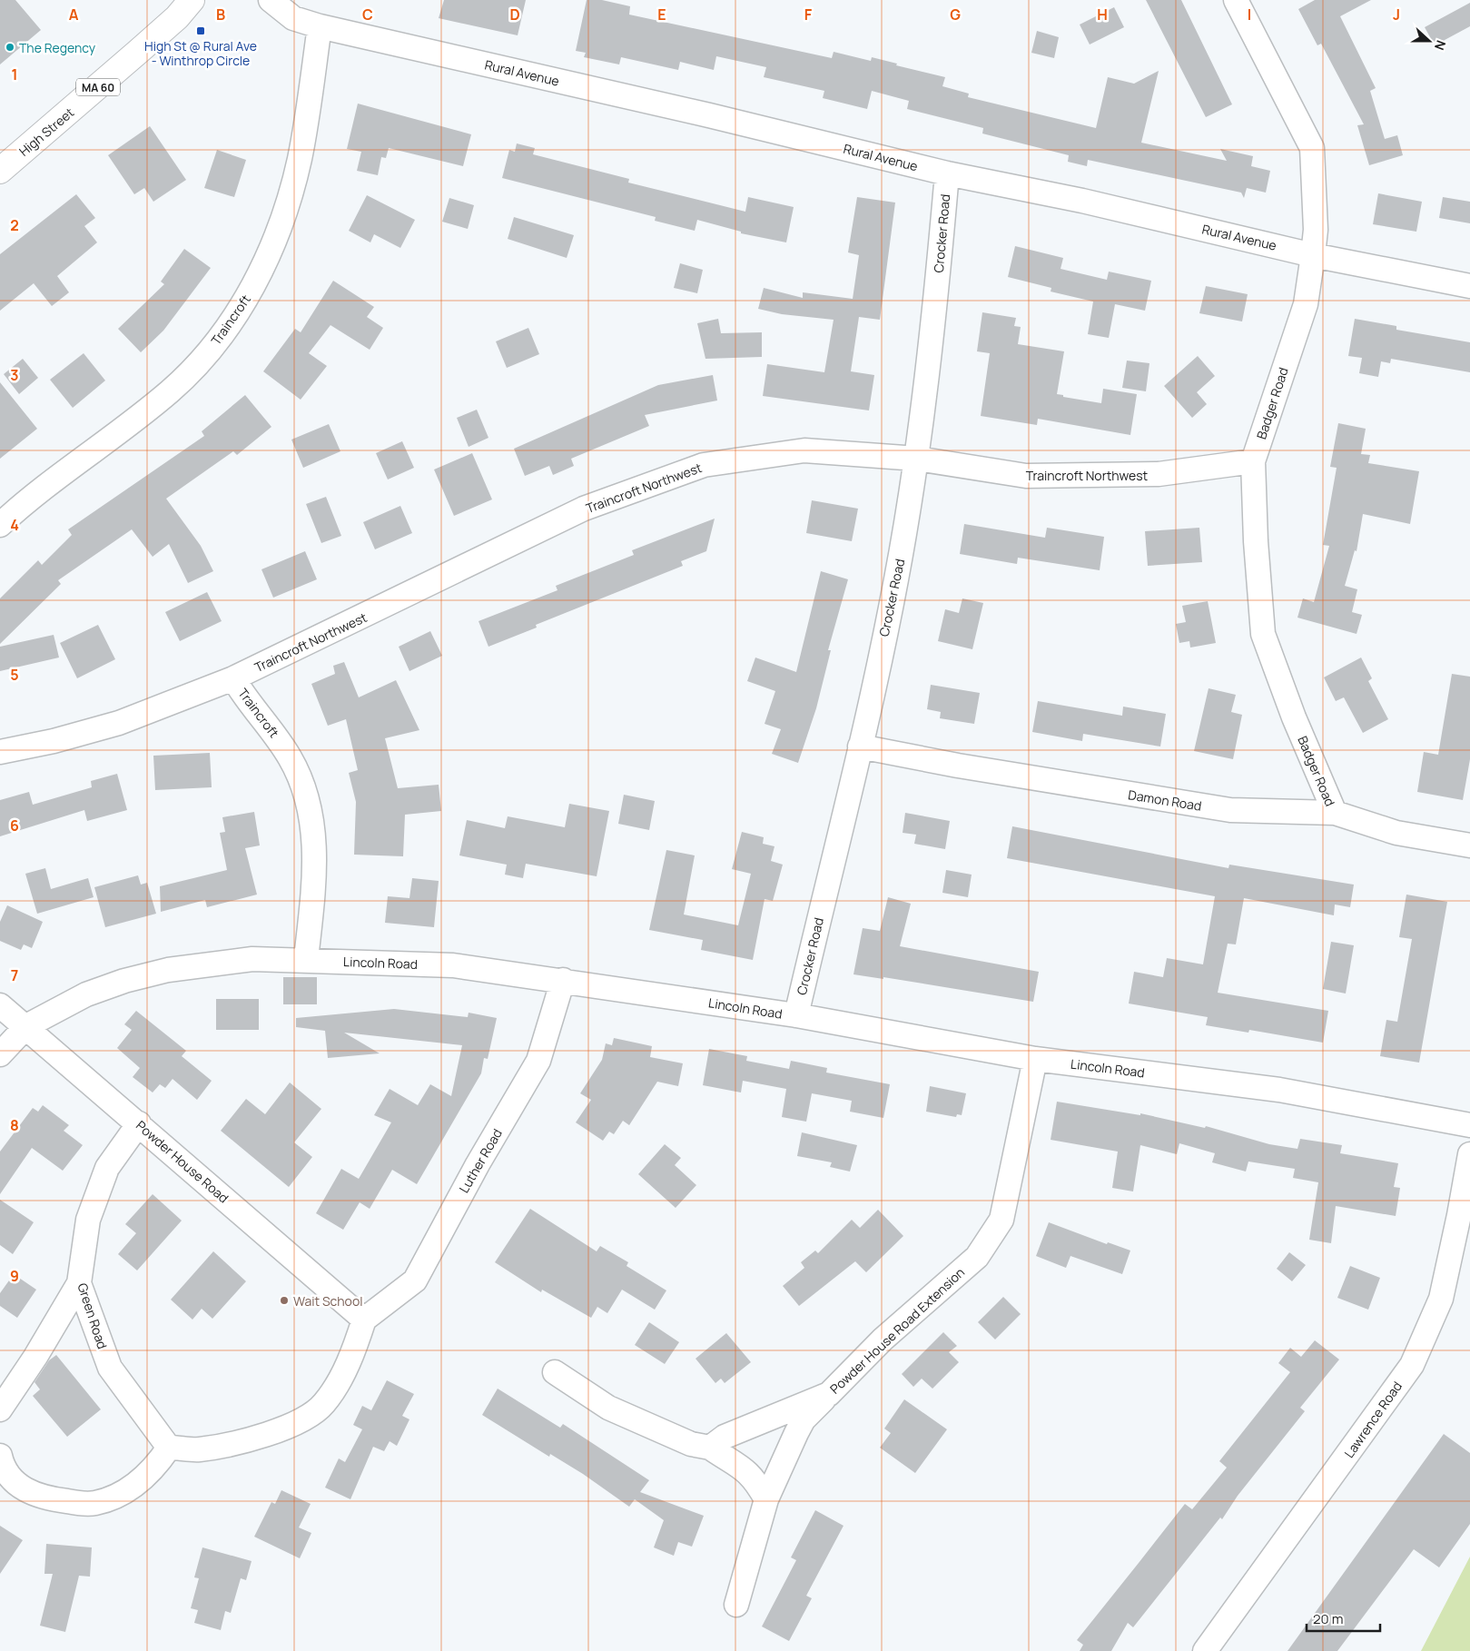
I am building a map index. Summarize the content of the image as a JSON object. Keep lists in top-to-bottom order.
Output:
{
  "streets": {
    "main road": ["MA 60", "High Street"],
    "street": [
      "Rural Avenue",
      "Crocker Road",
      "Traincroft",
      "Badger Road",
      "Traincroft Northwest",
      "Damon Road",
      "Lincoln Road",
      "Luther Road",
      "Powder House Road",
      "Green Road",
      "Powder House Road Extension",
      "Lawrence Road"
    ]
  },
  "crossings": [
    ["Rural Avenue", "Crocker Road"],
    ["Rural Avenue", "Traincroft"],
    ["Rural Avenue", "Badger Road"],
    ["Crocker Road", "Traincroft Northwest"],
    ["Crocker Road", "Damon Road"],
    ["Crocker Road", "Lincoln Road"],
    ["Traincroft", "Traincroft Northwest"],
    ["Traincroft", "Lincoln Road"],
    ["Badger Road", "Traincroft Northwest"],
    ["Badger Road", "Damon Road"],
    ["Lincoln Road", "Luther Road"],
    ["Lincoln Road", "Powder House Road"],
    ["Lincoln Road", "Powder House Road Extension"],
    ["Luther Road", "Powder House Road"],
    ["Powder House Road", "Green Road"]
  ],
  "places": {
    "transit": ["High St @ Rural Ave - Winthrop Circle"],
    "other": ["The Regency", "Wait School"]
  },
  "scale_bar": "20 m",
  "north": "right",
  "grid": {
    "columns": [
      "A",
      "B",
      "C",
      "D",
      "E",
      "F",
      "G",
      "H",
      "I",
      "J"
    ],
    "rows": [
      "1",
      "2",
      "3",
      "4",
      "5",
      "6",
      "7",
      "8",
      "9"
    ]
  }
}
